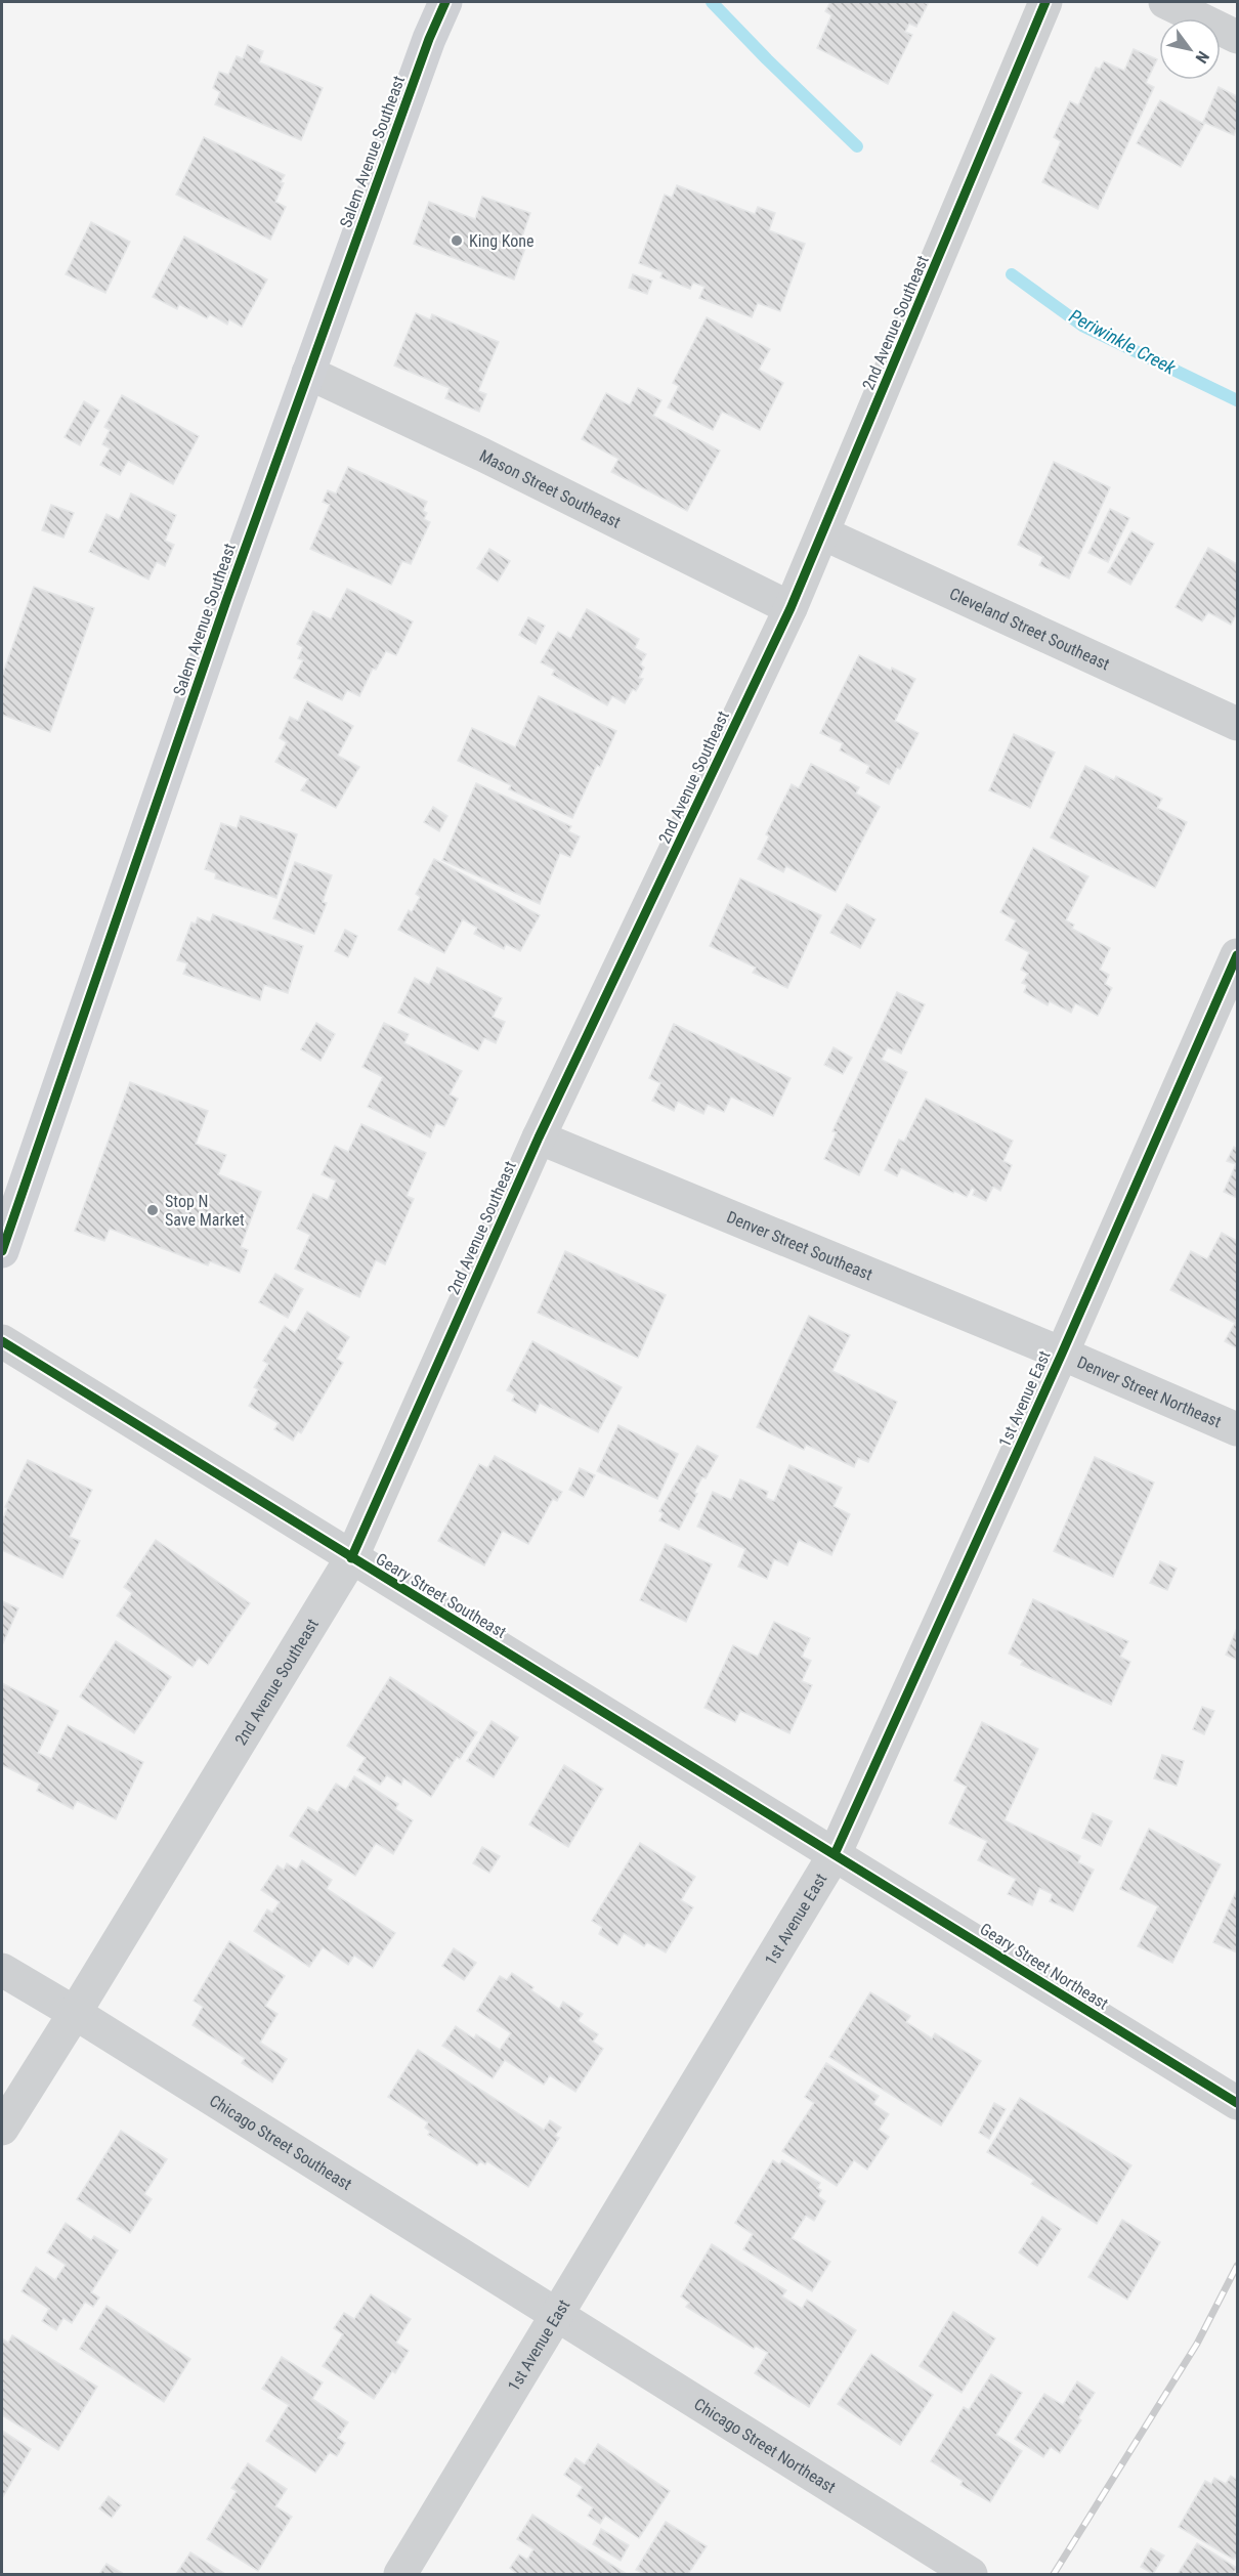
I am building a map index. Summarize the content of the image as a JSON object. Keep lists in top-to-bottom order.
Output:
{
  "streets": {
    "main road": ["Salem Avenue Southeast"],
    "street": [
      "2nd Avenue Southeast",
      "Mason Street Southeast",
      "Cleveland Street Southeast",
      "Denver Street Southeast",
      "Denver Street Northeast",
      "1st Avenue East",
      "Geary Street Southeast",
      "Geary Street Northeast",
      "Chicago Street Southeast",
      "Chicago Street Northeast"
    ]
  },
  "crossings": [
    ["Salem Avenue Southeast", "Mason Street Southeast"],
    ["2nd Avenue Southeast", "Mason Street Southeast"],
    ["2nd Avenue Southeast", "Cleveland Street Southeast"],
    ["2nd Avenue Southeast", "Denver Street Southeast"],
    ["2nd Avenue Southeast", "Geary Street Southeast"],
    ["2nd Avenue Southeast", "Chicago Street Southeast"],
    ["Denver Street Southeast", "Denver Street Northeast"],
    ["Denver Street Southeast", "1st Avenue East"],
    ["Denver Street Northeast", "1st Avenue East"],
    ["1st Avenue East", "Geary Street Southeast"],
    ["1st Avenue East", "Geary Street Northeast"],
    ["1st Avenue East", "Chicago Street Southeast"],
    ["1st Avenue East", "Chicago Street Northeast"],
    ["Geary Street Southeast", "Geary Street Northeast"],
    ["Chicago Street Southeast", "Chicago Street Northeast"]
  ],
  "water": ["Periwinkle Creek"],
  "places": ["King Kone", "Stop N Save Market"],
  "north": "bottom right"
}
